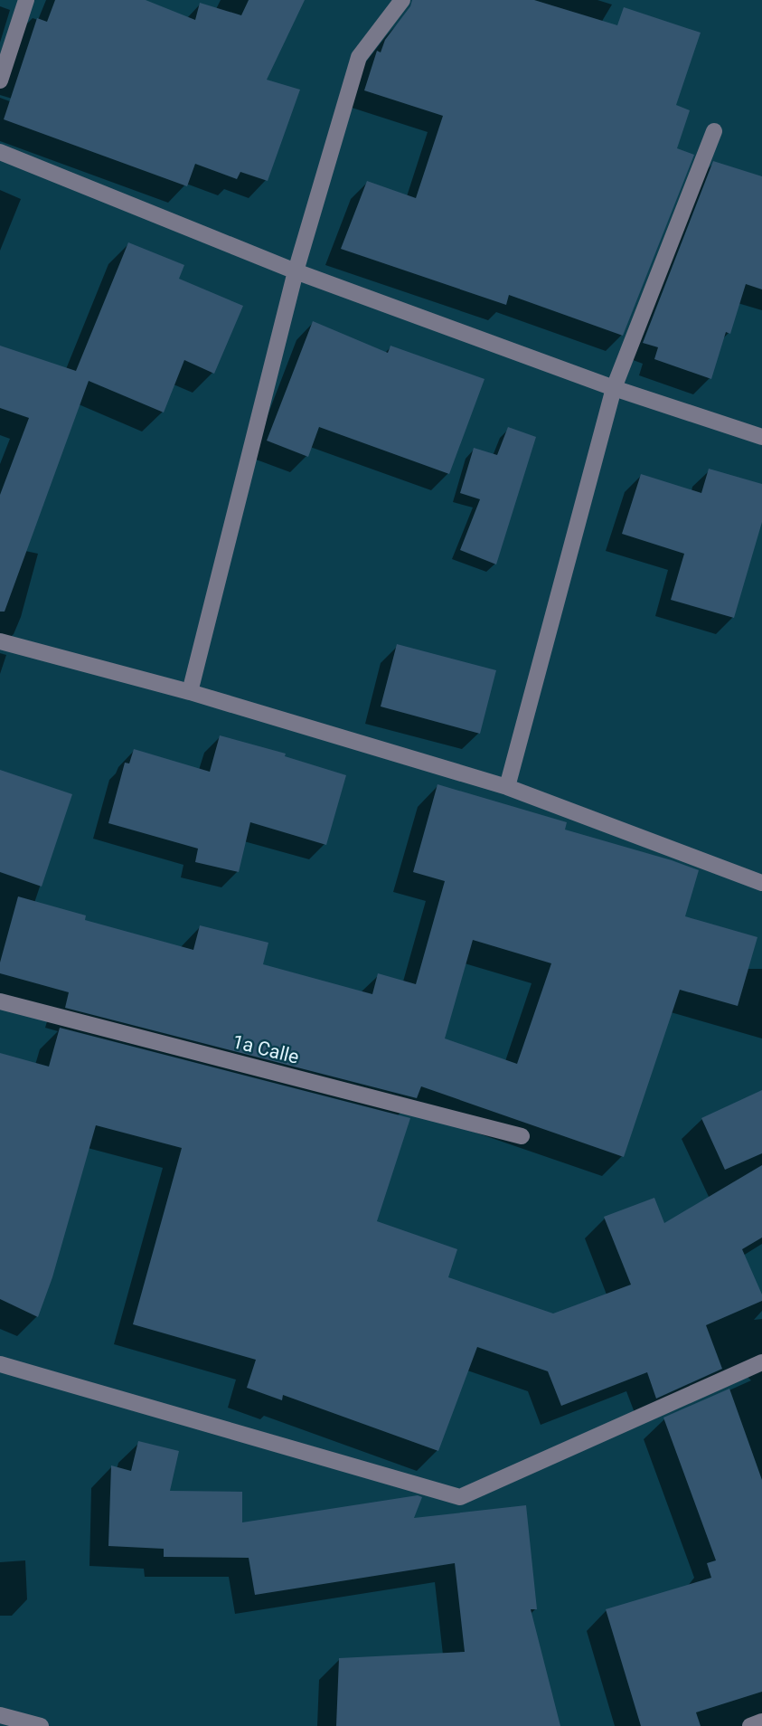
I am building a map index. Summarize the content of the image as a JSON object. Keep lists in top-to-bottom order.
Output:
{
  "streets": {
    "street": ["1a Calle"]
  }
}
